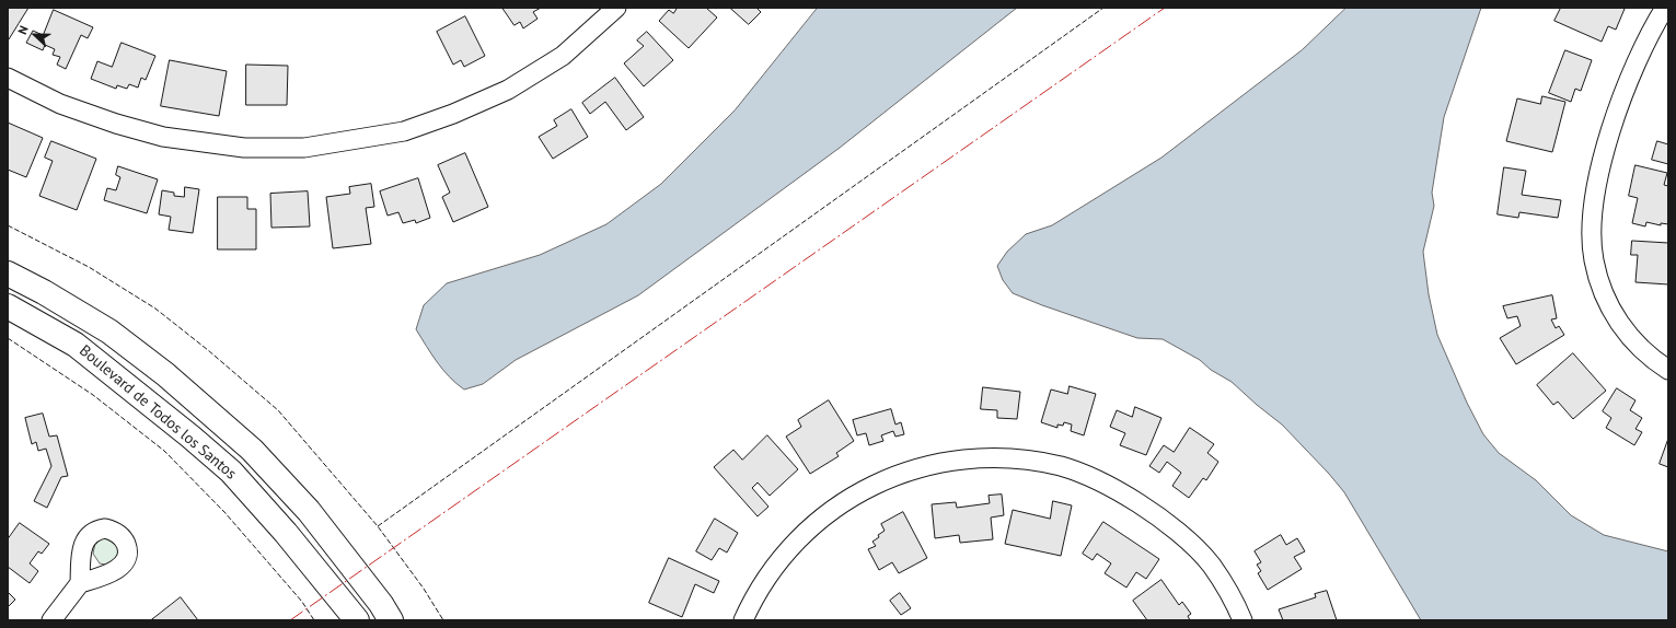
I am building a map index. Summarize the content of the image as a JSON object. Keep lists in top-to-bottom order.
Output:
{
  "streets": {
    "street": ["Boulevard de Todos los Santos"]
  },
  "north": "left"
}
